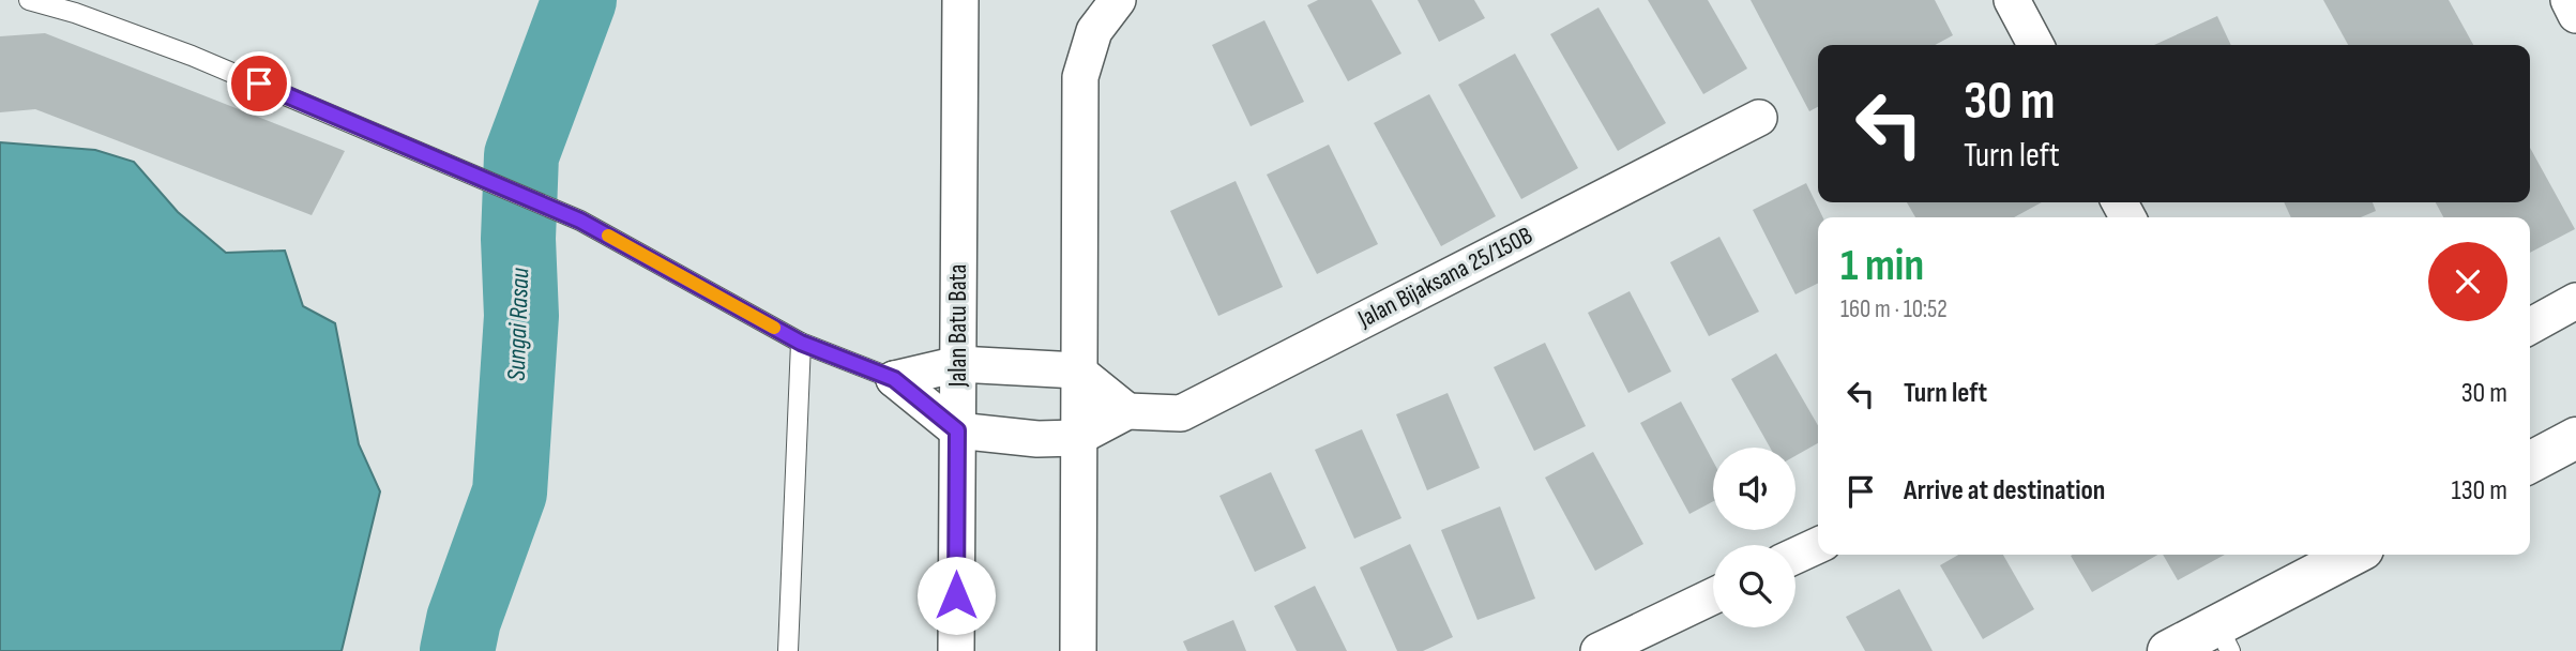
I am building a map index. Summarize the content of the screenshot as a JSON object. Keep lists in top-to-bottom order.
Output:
{
  "streets": {
    "street": ["Jalan Bijaksana 25/150B", "Jalan Batu Bata"]
  },
  "water": ["Sungai Rasau"],
  "page": {
    "turn": ["30 m", "Turn left"],
    "heading": ["1 min", "160 m · 10:52"],
    "list": [
      {
        "name": "Turn left",
        "value": "30 m"
      },
      {
        "name": "Arrive at destination",
        "value": "130 m"
      }
    ]
  }
}
